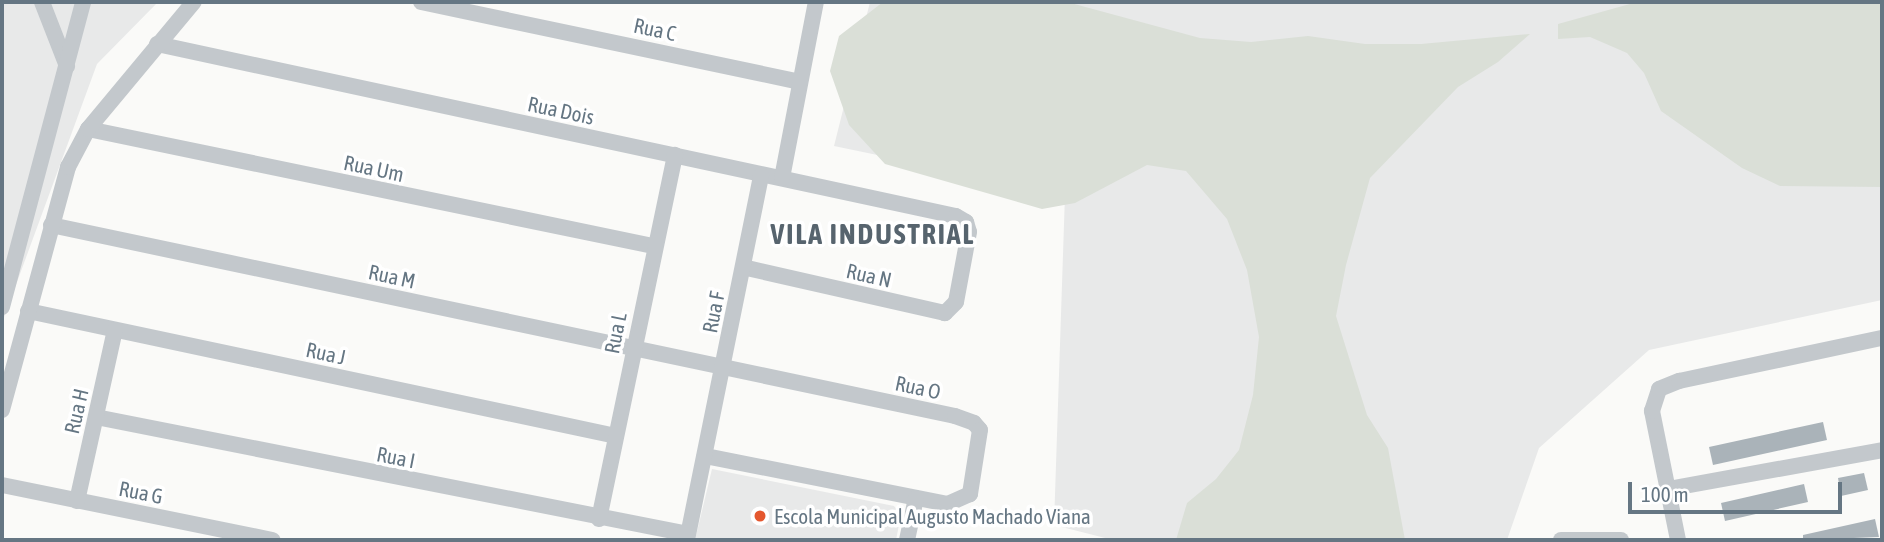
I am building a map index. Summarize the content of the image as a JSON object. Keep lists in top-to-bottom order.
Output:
{
  "streets": {
    "street": [
      "Rua C",
      "Rua Dois",
      "Rua Um",
      "Rua N",
      "Rua M",
      "Rua F",
      "Rua L",
      "Rua J",
      "Rua O",
      "Rua H",
      "Rua I",
      "Rua G"
    ]
  },
  "crossings": [
    ["Rua Dois", "Rua N"],
    ["Rua Dois", "Rua F"],
    ["Rua Dois", "Rua L"],
    ["Rua Um", "Rua L"],
    ["Rua N", "Rua F"],
    ["Rua M", "Rua F"],
    ["Rua M", "Rua L"],
    ["Rua M", "Rua O"],
    ["Rua F", "Rua O"],
    ["Rua F", "Rua I"],
    ["Rua L", "Rua J"],
    ["Rua L", "Rua I"],
    ["Rua J", "Rua H"],
    ["Rua H", "Rua I"],
    ["Rua H", "Rua G"]
  ],
  "districts": ["VILA INDUSTRIAL"],
  "places": ["Escola Municipal Augusto Machado Viana"],
  "scale_bar": "100 m"
}
